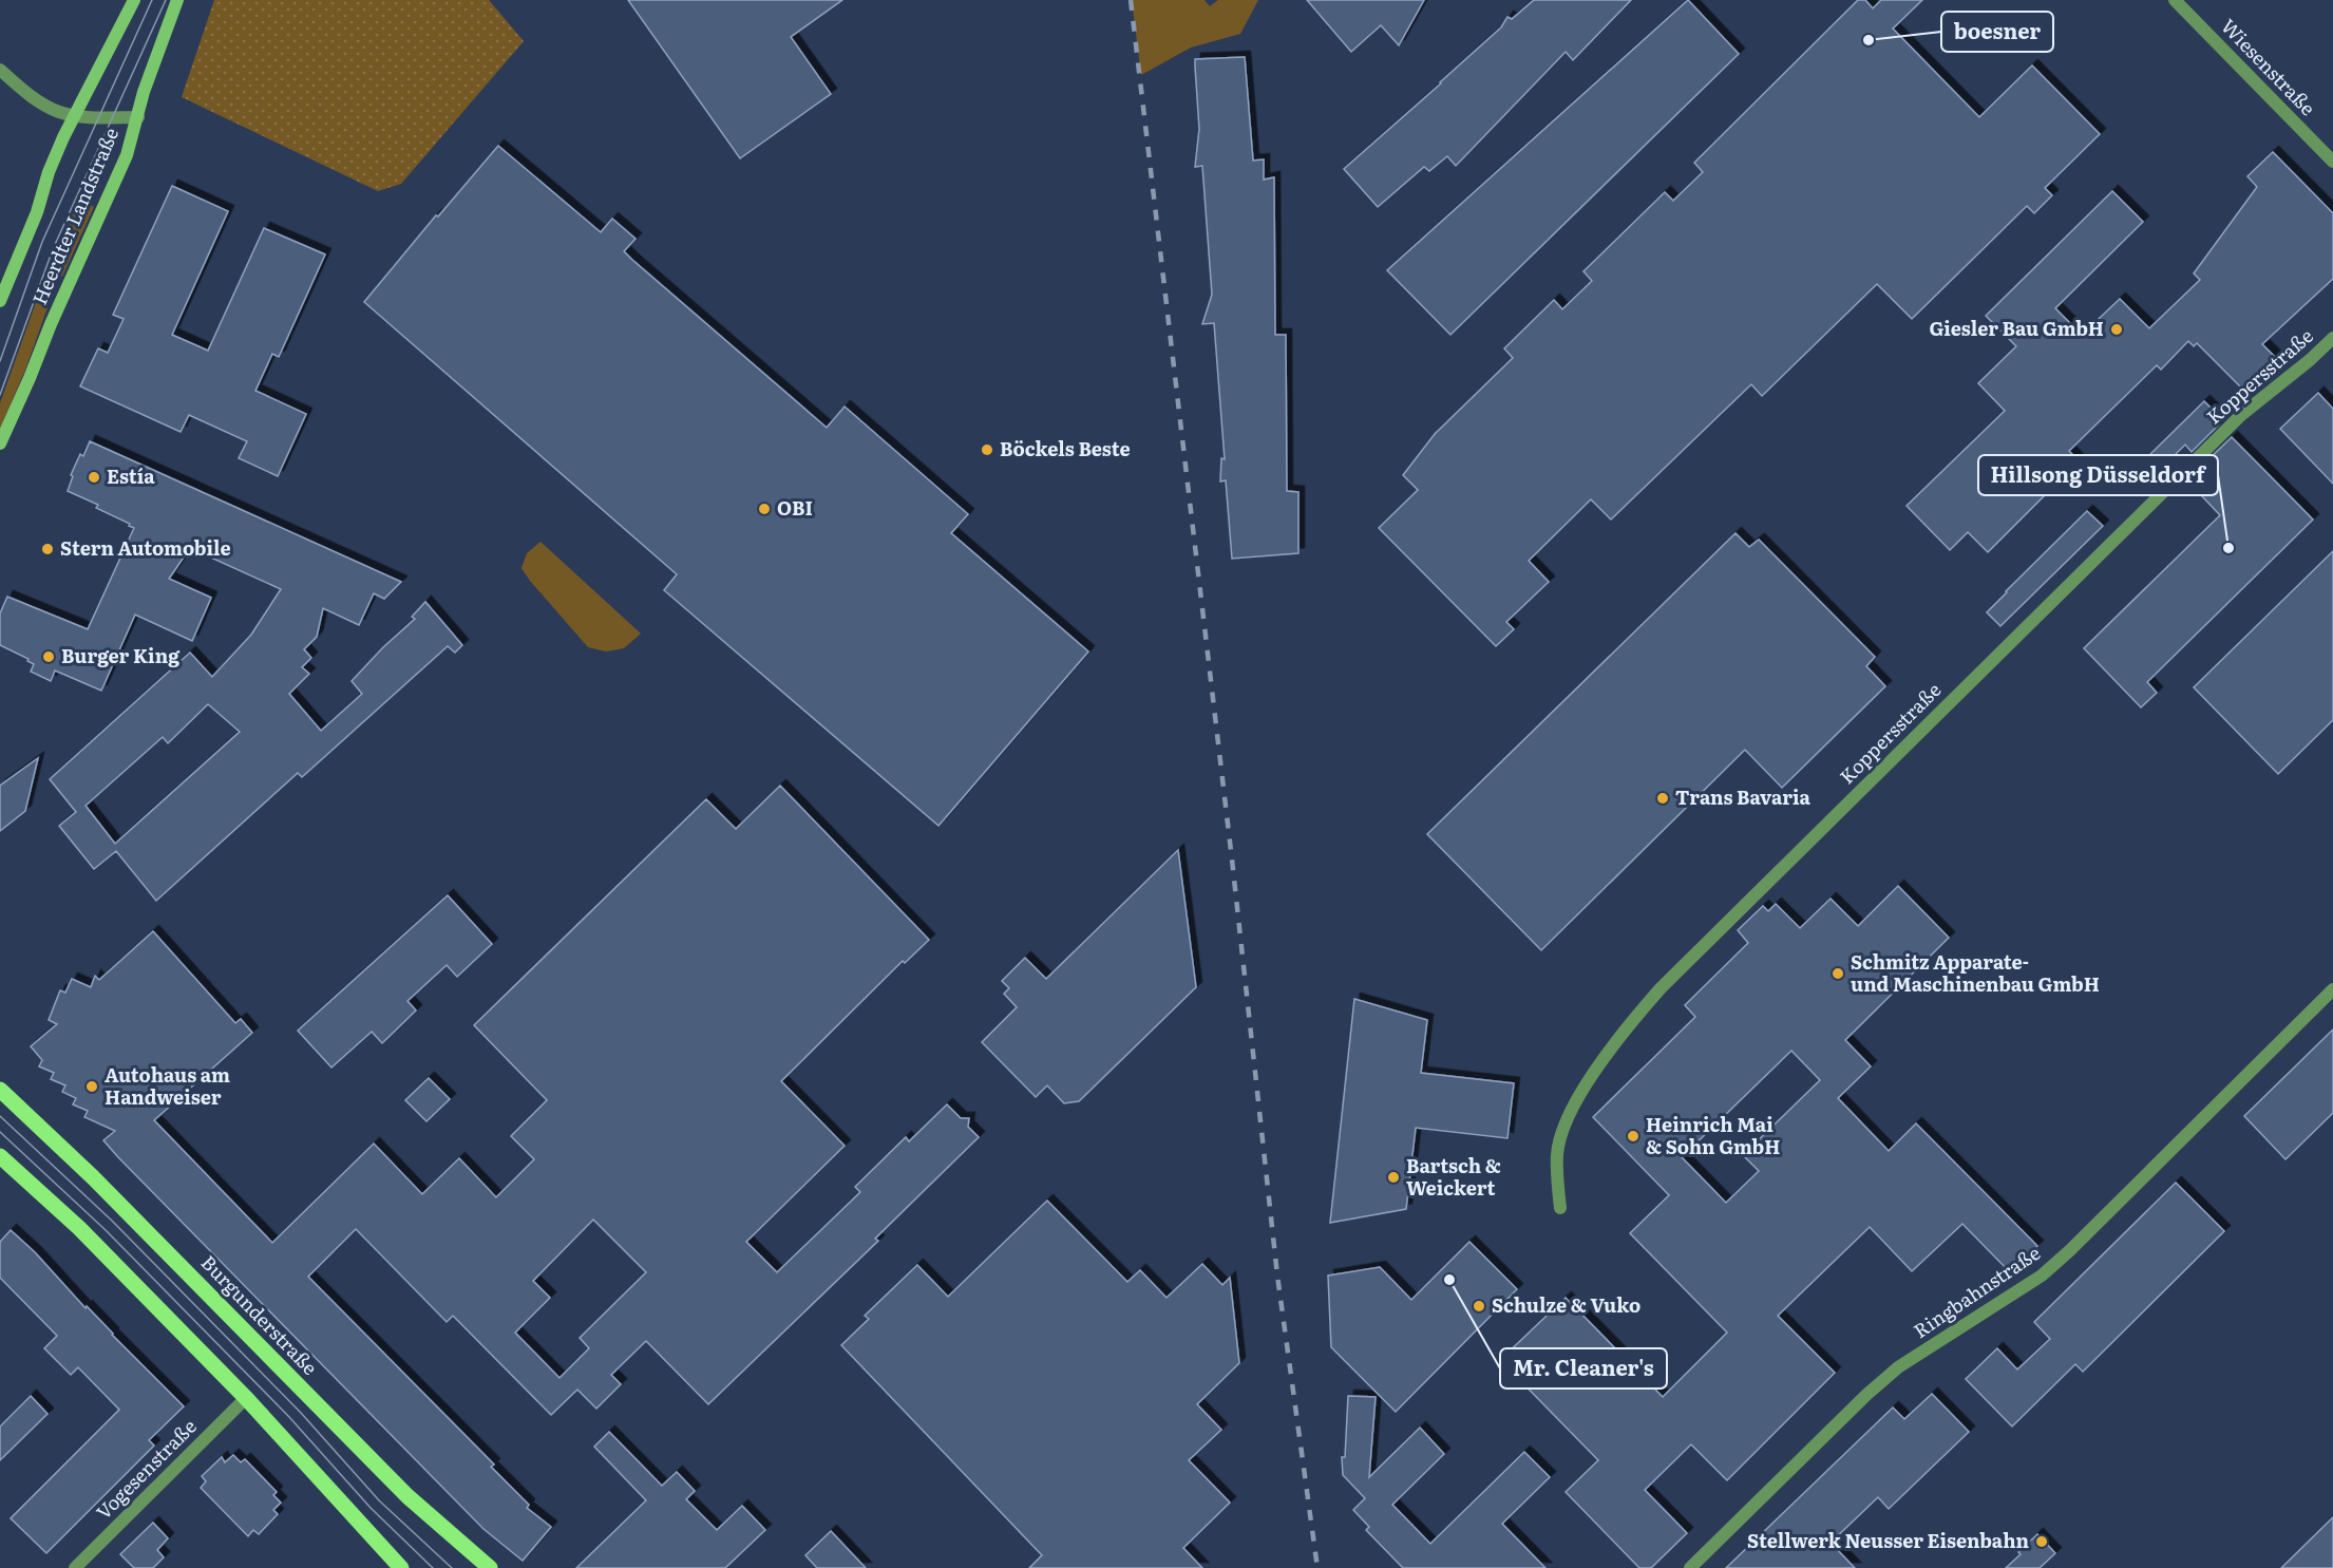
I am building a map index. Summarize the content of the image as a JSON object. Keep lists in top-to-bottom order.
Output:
{
  "streets": {
    "main road": ["Heerdter Landstraße", "Burgunderstraße"],
    "street": [
      "Wiesenstraße",
      "Koppersstraße",
      "Ringbahnstraße",
      "Vogesenstraße"
    ]
  },
  "places": [
    "boesner",
    "Giesler Bau GmbH",
    "Böckels Beste",
    "Estía",
    "OBI",
    "Hillsong Düsseldorf",
    "Stern Automobile",
    "Burger King",
    "Trans Bavaria",
    "Schmitz Apparate- und Maschinenbau GmbH",
    "Autohaus am Handweiser",
    "Heinrich Mai & Sohn GmbH",
    "Bartsch & Weickert",
    "Mr. Cleaner's",
    "Schulze & Vuko",
    "Stellwerk Neusser Eisenbahn"
  ]
}
